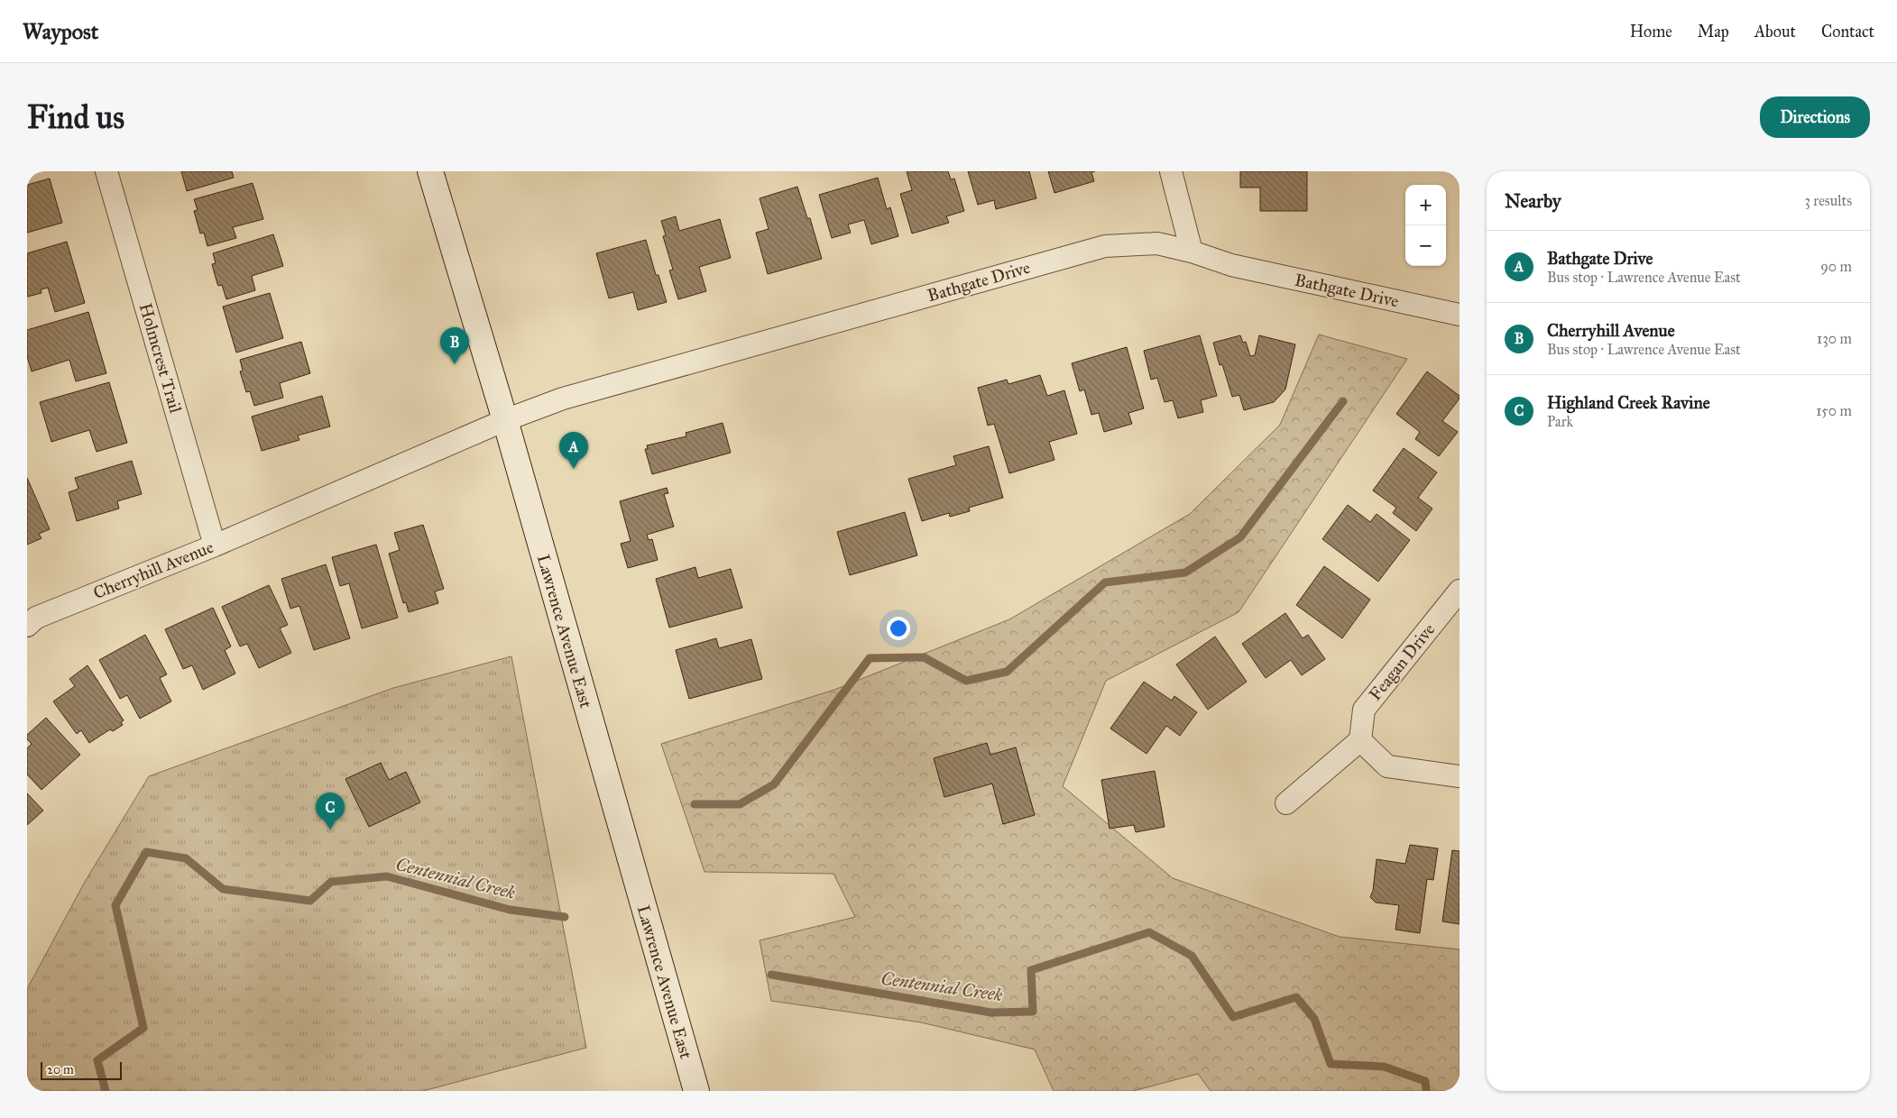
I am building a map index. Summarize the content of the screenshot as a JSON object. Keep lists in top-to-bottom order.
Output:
{
  "streets": {
    "main road": ["Lawrence Avenue East"],
    "street": [
      "Bathgate Drive",
      "Holmcrest Trail",
      "Cherryhill Avenue",
      "Feagan Drive"
    ]
  },
  "crossings": [
    ["Bathgate Drive", "Cherryhill Avenue"],
    ["Bathgate Drive", "Lawrence Avenue East"],
    ["Holmcrest Trail", "Cherryhill Avenue"],
    ["Cherryhill Avenue", "Lawrence Avenue East"]
  ],
  "water": ["Centennial Creek"],
  "scale_bar": "20 m",
  "page": {
    "header": "Waypost",
    "nav": [
      "Home",
      "Map",
      "About",
      "Contact"
    ],
    "buttons": "Directions",
    "title": "Find us",
    "heading": ["Nearby", "3 results"],
    "map_buttons": ["+", "−"],
    "list": [
      {
        "mark": "A",
        "name": "Bathgate Drive",
        "note": "Bus stop · Lawrence Avenue East",
        "value": "90 m"
      },
      {
        "mark": "B",
        "name": "Cherryhill Avenue",
        "note": "Bus stop · Lawrence Avenue East",
        "value": "130 m"
      },
      {
        "mark": "C",
        "name": "Highland Creek Ravine",
        "note": "Park",
        "value": "150 m"
      }
    ],
    "pins": ["B", "A", "C"],
    "scale": "20 m"
  }
}
